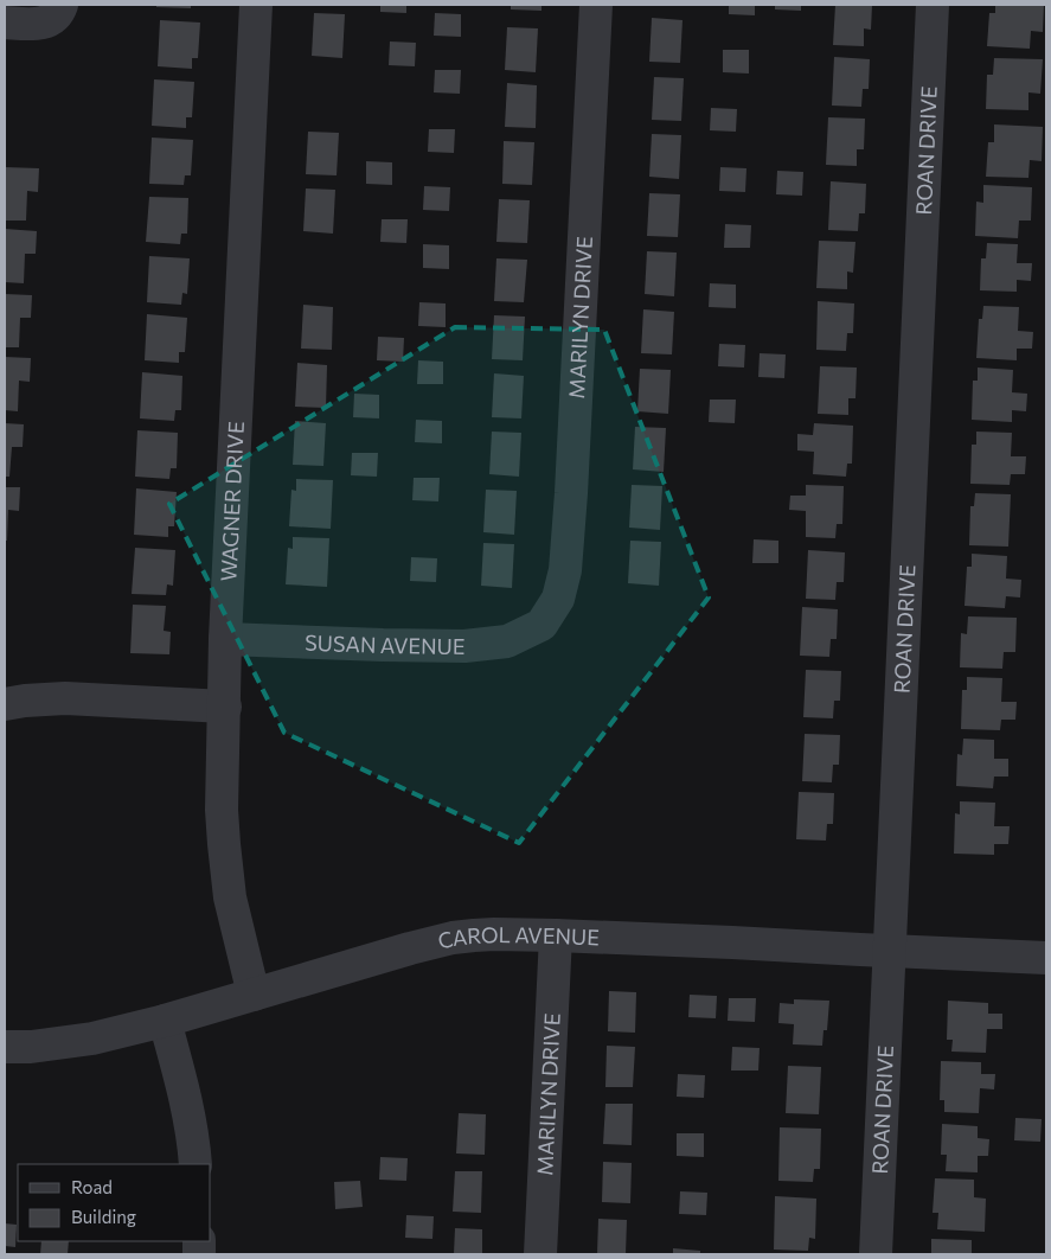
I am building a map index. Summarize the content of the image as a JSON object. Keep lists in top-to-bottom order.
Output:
{
  "streets": {
    "street": [
      "ROAN DRIVE",
      "MARILYN DRIVE",
      "WAGNER DRIVE",
      "SUSAN AVENUE",
      "CAROL AVENUE"
    ]
  },
  "crossings": [
    ["ROAN DRIVE", "CAROL AVENUE"],
    ["MARILYN DRIVE", "SUSAN AVENUE"],
    ["MARILYN DRIVE", "CAROL AVENUE"],
    ["WAGNER DRIVE", "SUSAN AVENUE"],
    ["WAGNER DRIVE", "CAROL AVENUE"]
  ],
  "legend": ["Road", "Building"]
}
